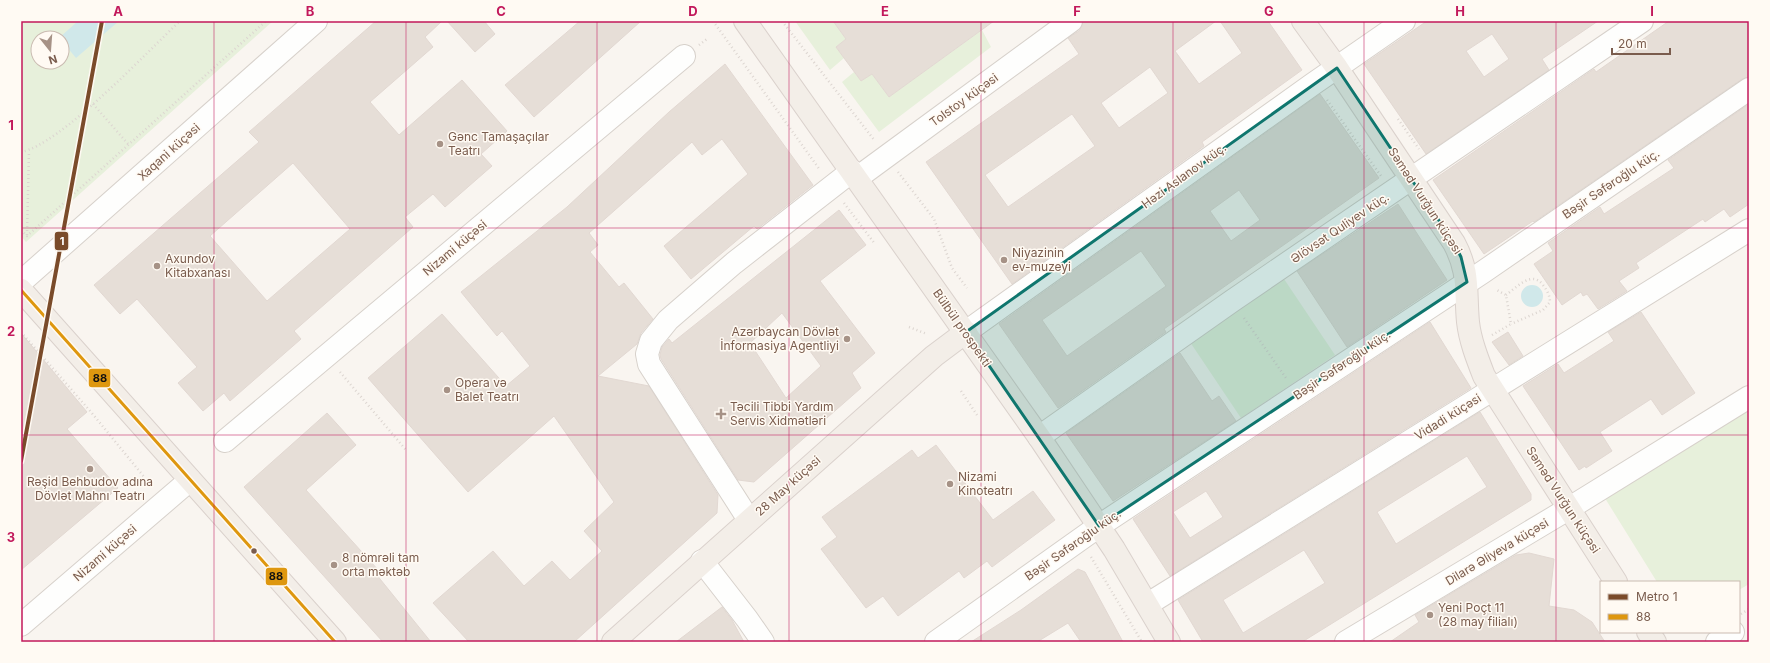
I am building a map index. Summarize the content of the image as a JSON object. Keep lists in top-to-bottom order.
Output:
{
  "streets": {
    "main road": ["Səməd Vurğun küçəsi", "Bülbül prospekti", "28 May küçəsi"],
    "street": [
      "Tolstoy küçəsi",
      "Xaqani küçəsi",
      "Həzi Aslanov küç.",
      "Bəşir Səfəroğlu küç.",
      "Əlövsət Quliyev küç.",
      "Nizami küçəsi",
      "Vidadi küçəsi",
      "Dilarə Əliyeva küçəsi"
    ]
  },
  "crossings": [
    ["Tolstoy küçəsi", "Bülbül prospekti"],
    ["Tolstoy küçəsi", "28 May küçəsi"],
    ["Həzi Aslanov küç.", "Səməd Vurğun küçəsi"],
    ["Həzi Aslanov küç.", "Bülbül prospekti"],
    ["Həzi Aslanov küç.", "28 May küçəsi"],
    ["Bəşir Səfəroğlu küç.", "Səməd Vurğun küçəsi"],
    ["Bəşir Səfəroğlu küç.", "Bülbül prospekti"],
    ["Səməd Vurğun küçəsi", "Əlövsət Quliyev küç."],
    ["Səməd Vurğun küçəsi", "Vidadi küçəsi"],
    ["Səməd Vurğun küçəsi", "Dilarə Əliyeva küçəsi"],
    ["Əlövsət Quliyev küç.", "Bülbül prospekti"],
    ["Bülbül prospekti", "Vidadi küçəsi"],
    ["Bülbül prospekti", "28 May küçəsi"]
  ],
  "places": {
    "other": [
      "Gənc Tamaşaçılar Teatrı",
      "Niyazinin ev-muzeyi",
      "Axundov Kitabxanası",
      "Azərbaycan Dövlət İnformasiya Agentliyi",
      "Opera və Balet Teatrı",
      "Rəşid Behbudov adına Dövlət Mahnı Teatrı",
      "Nizami Kinoteatrı",
      "8 nömrəli tam orta məktəb",
      "Yeni Poçt 11 (28 may filialı)"
    ],
    "health": ["Təcili Tibbi Yardım Servis Xidmətləri"]
  },
  "lines": ["metro line 1", "transit line 88"],
  "legend": ["Metro 1", "88"],
  "scale_bar": "20 m",
  "north": "bottom",
  "grid": {
    "columns": [
      "A",
      "B",
      "C",
      "D",
      "E",
      "F",
      "G",
      "H",
      "I"
    ],
    "rows": ["1", "2", "3"]
  }
}
